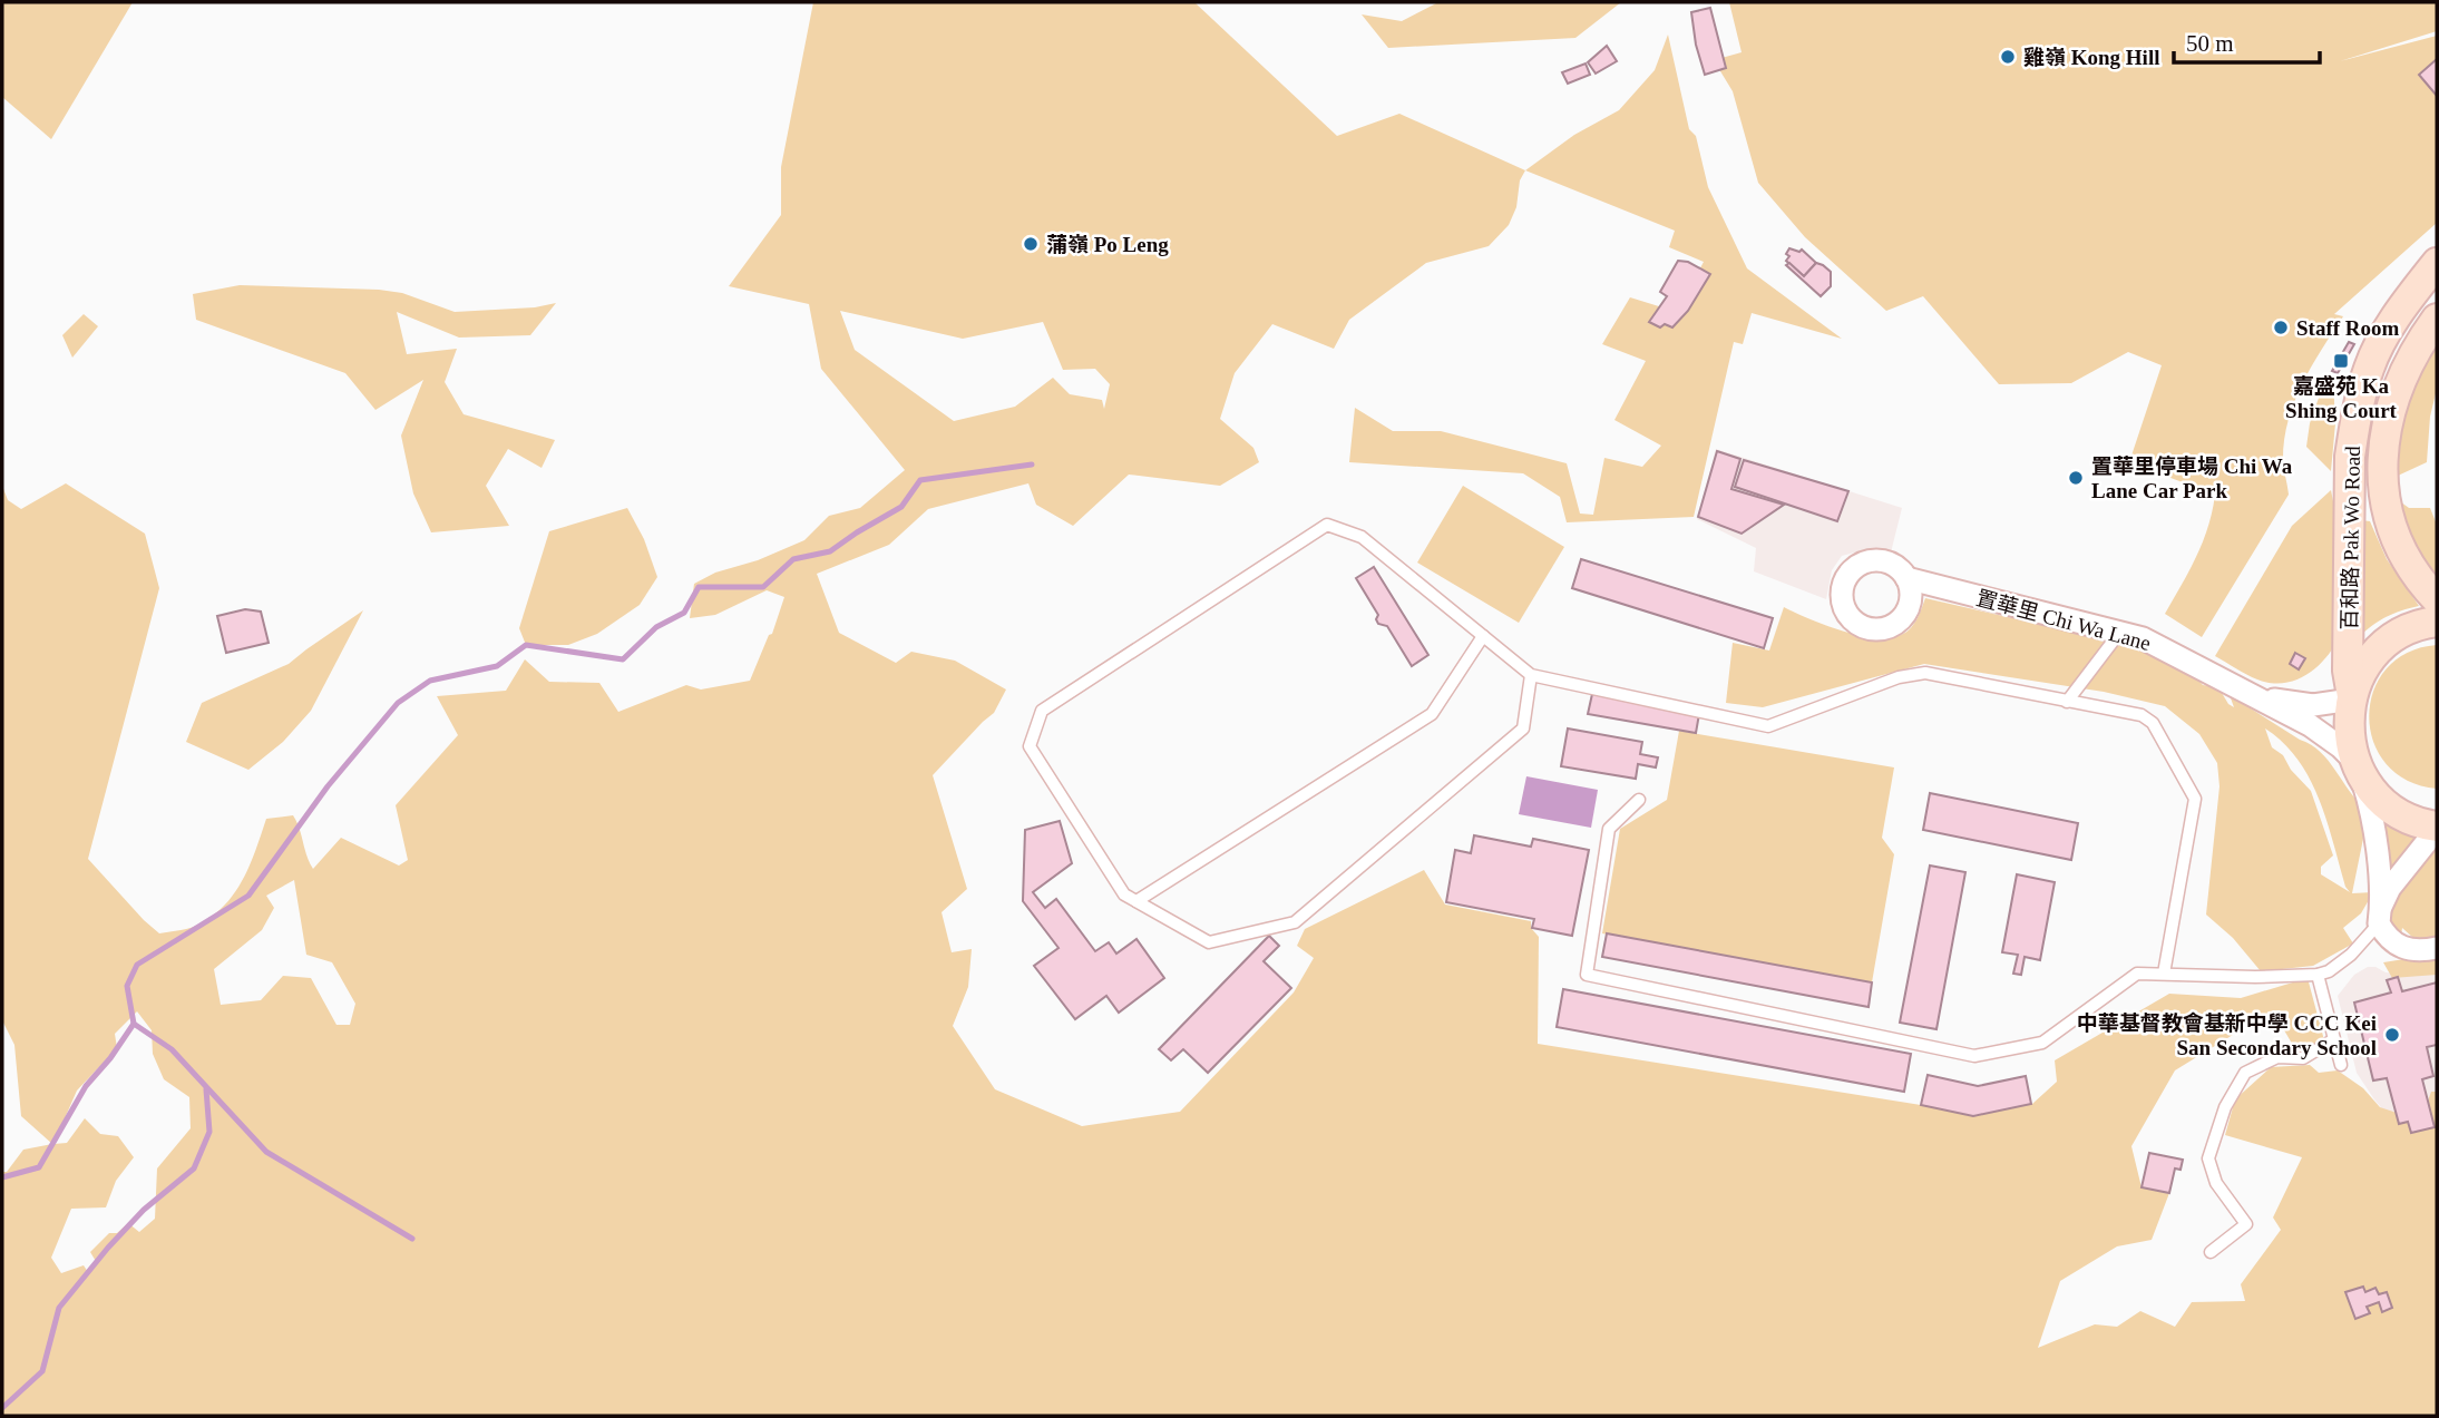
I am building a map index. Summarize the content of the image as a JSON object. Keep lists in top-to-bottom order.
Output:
{
  "streets": {
    "main road": ["百和路 Pak Wo Road"],
    "street": ["置華里 Chi Wa Lane"]
  },
  "crossings": [
    ["百和路 Pak Wo Road", "置華里 Chi Wa Lane"]
  ],
  "places": {
    "other": [
      "雞嶺 Kong Hill",
      "蒲嶺 Po Leng",
      "Staff Room",
      "置華里停車場 Chi Wa Lane Car Park",
      "中華基督教會基新中學 CCC Kei San Secondary School"
    ],
    "transit": ["嘉盛苑 Ka Shing Court"]
  },
  "scale_bar": "50 m"
}
